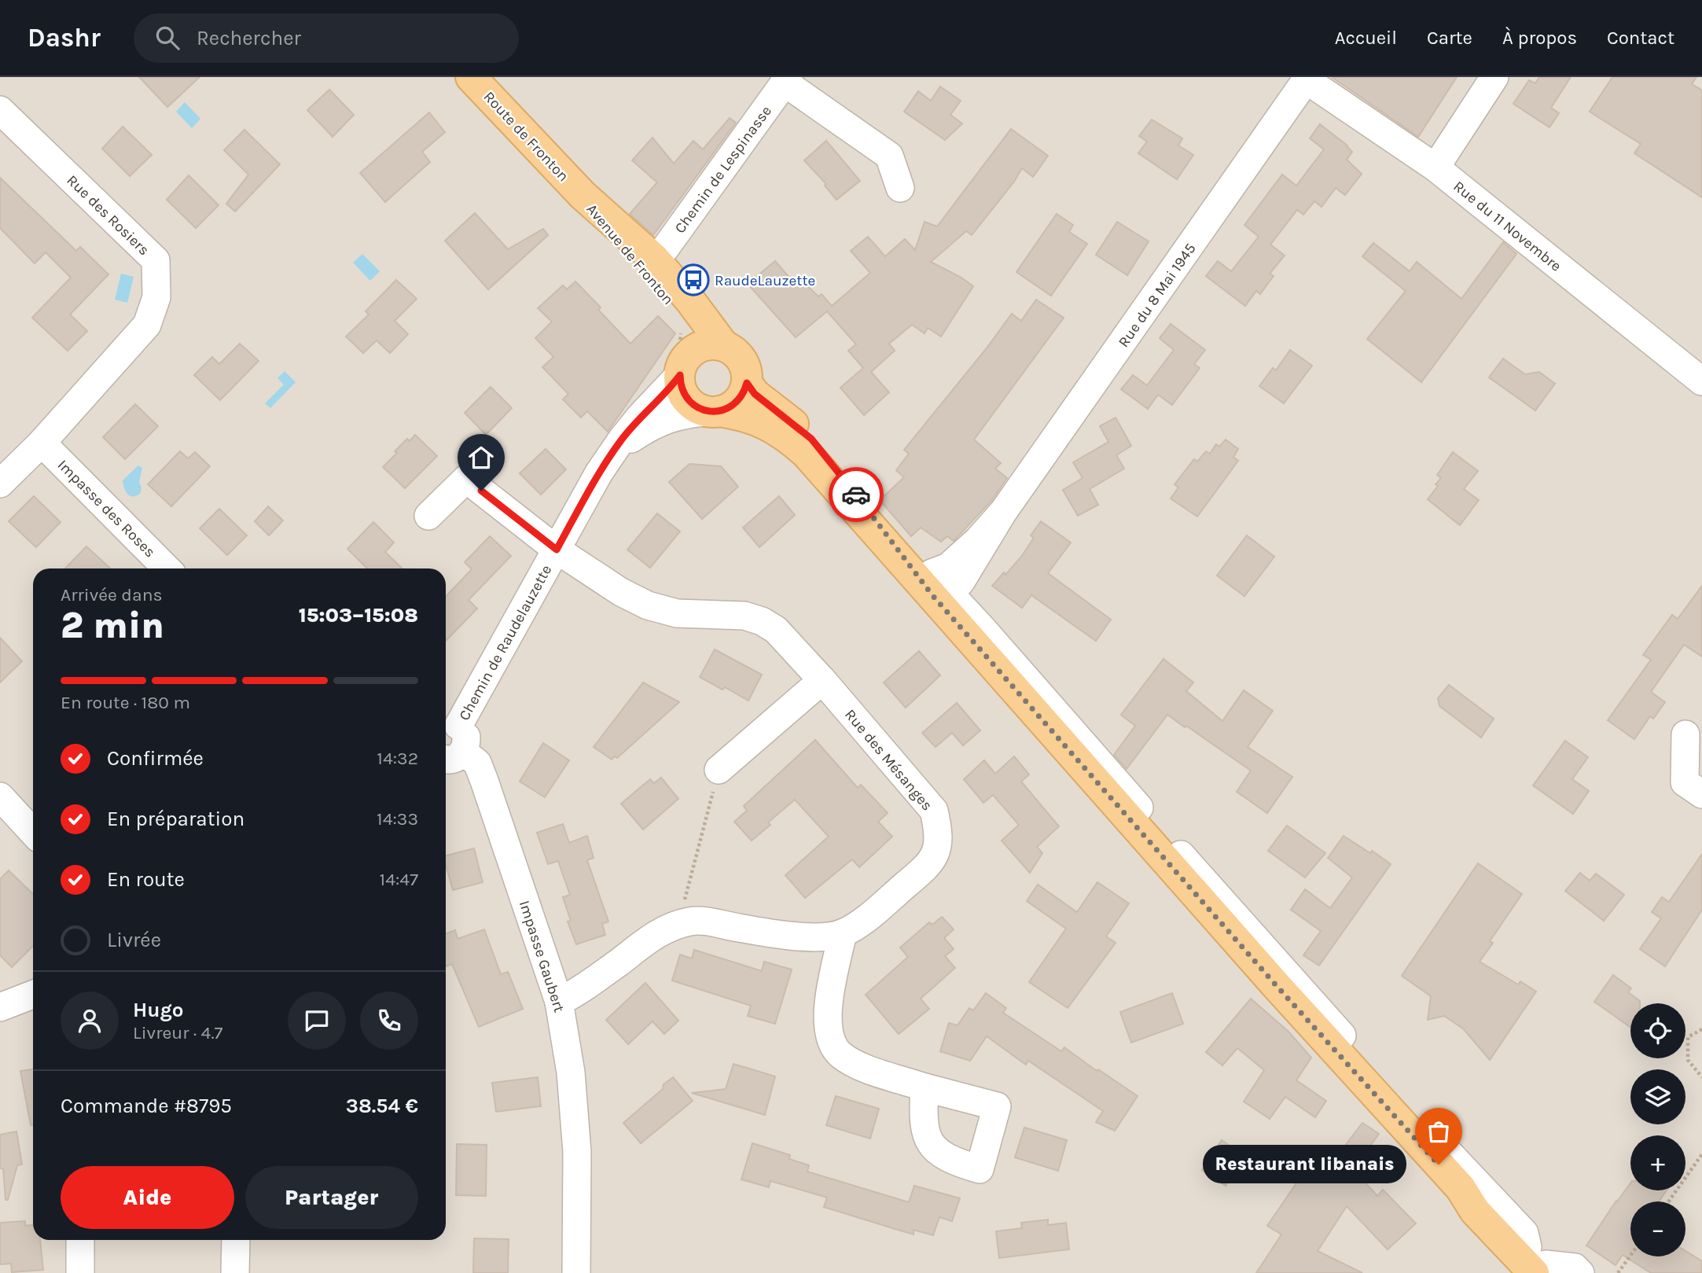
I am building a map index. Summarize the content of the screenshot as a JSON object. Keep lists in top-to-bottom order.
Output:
{
  "streets": {
    "main road": ["Route de Fronton", "Avenue de Fronton"],
    "street": [
      "Chemin de Lespinasse",
      "Rue des Rosiers",
      "Rue du 11 Novembre",
      "Rue du 8 Mai 1945",
      "Impasse des Roses",
      "Chemin de Raudelauzette",
      "Rue des Mésanges",
      "Impasse Gaubert"
    ]
  },
  "crossings": [
    ["Route de Fronton", "Avenue de Fronton"],
    ["Chemin de Lespinasse", "Avenue de Fronton"],
    ["Rue des Rosiers", "Impasse des Roses"],
    ["Rue du 11 Novembre", "Rue du 8 Mai 1945"],
    ["Avenue de Fronton", "Chemin de Raudelauzette"],
    ["Chemin de Raudelauzette", "Rue des Mésanges"],
    ["Chemin de Raudelauzette", "Impasse Gaubert"],
    ["Rue des Mésanges", "Impasse Gaubert"]
  ],
  "places": {
    "bus stop": ["RaudeLauzette"],
    "other": ["Restaurant libanais"]
  },
  "page": {
    "header": "Dashr",
    "search": "Rechercher",
    "nav": [
      "Accueil",
      "Carte",
      "À propos",
      "Contact"
    ],
    "heading": ["2 min", "Arrivée dans", "15:03–15:08"],
    "panel": [
      "Hugo",
      "Livreur · 4.7",
      "Commande #8795",
      "38.54 €"
    ],
    "bar": "En route · 180 m",
    "list": [
      ["Confirmée", "14:32"],
      ["En préparation", "14:33"],
      ["En route", "14:47"],
      "Livrée"
    ],
    "map_buttons": ["+", "−"],
    "bubble": "Restaurant libanais",
    "buttons": ["Aide", "Partager"]
  }
}
